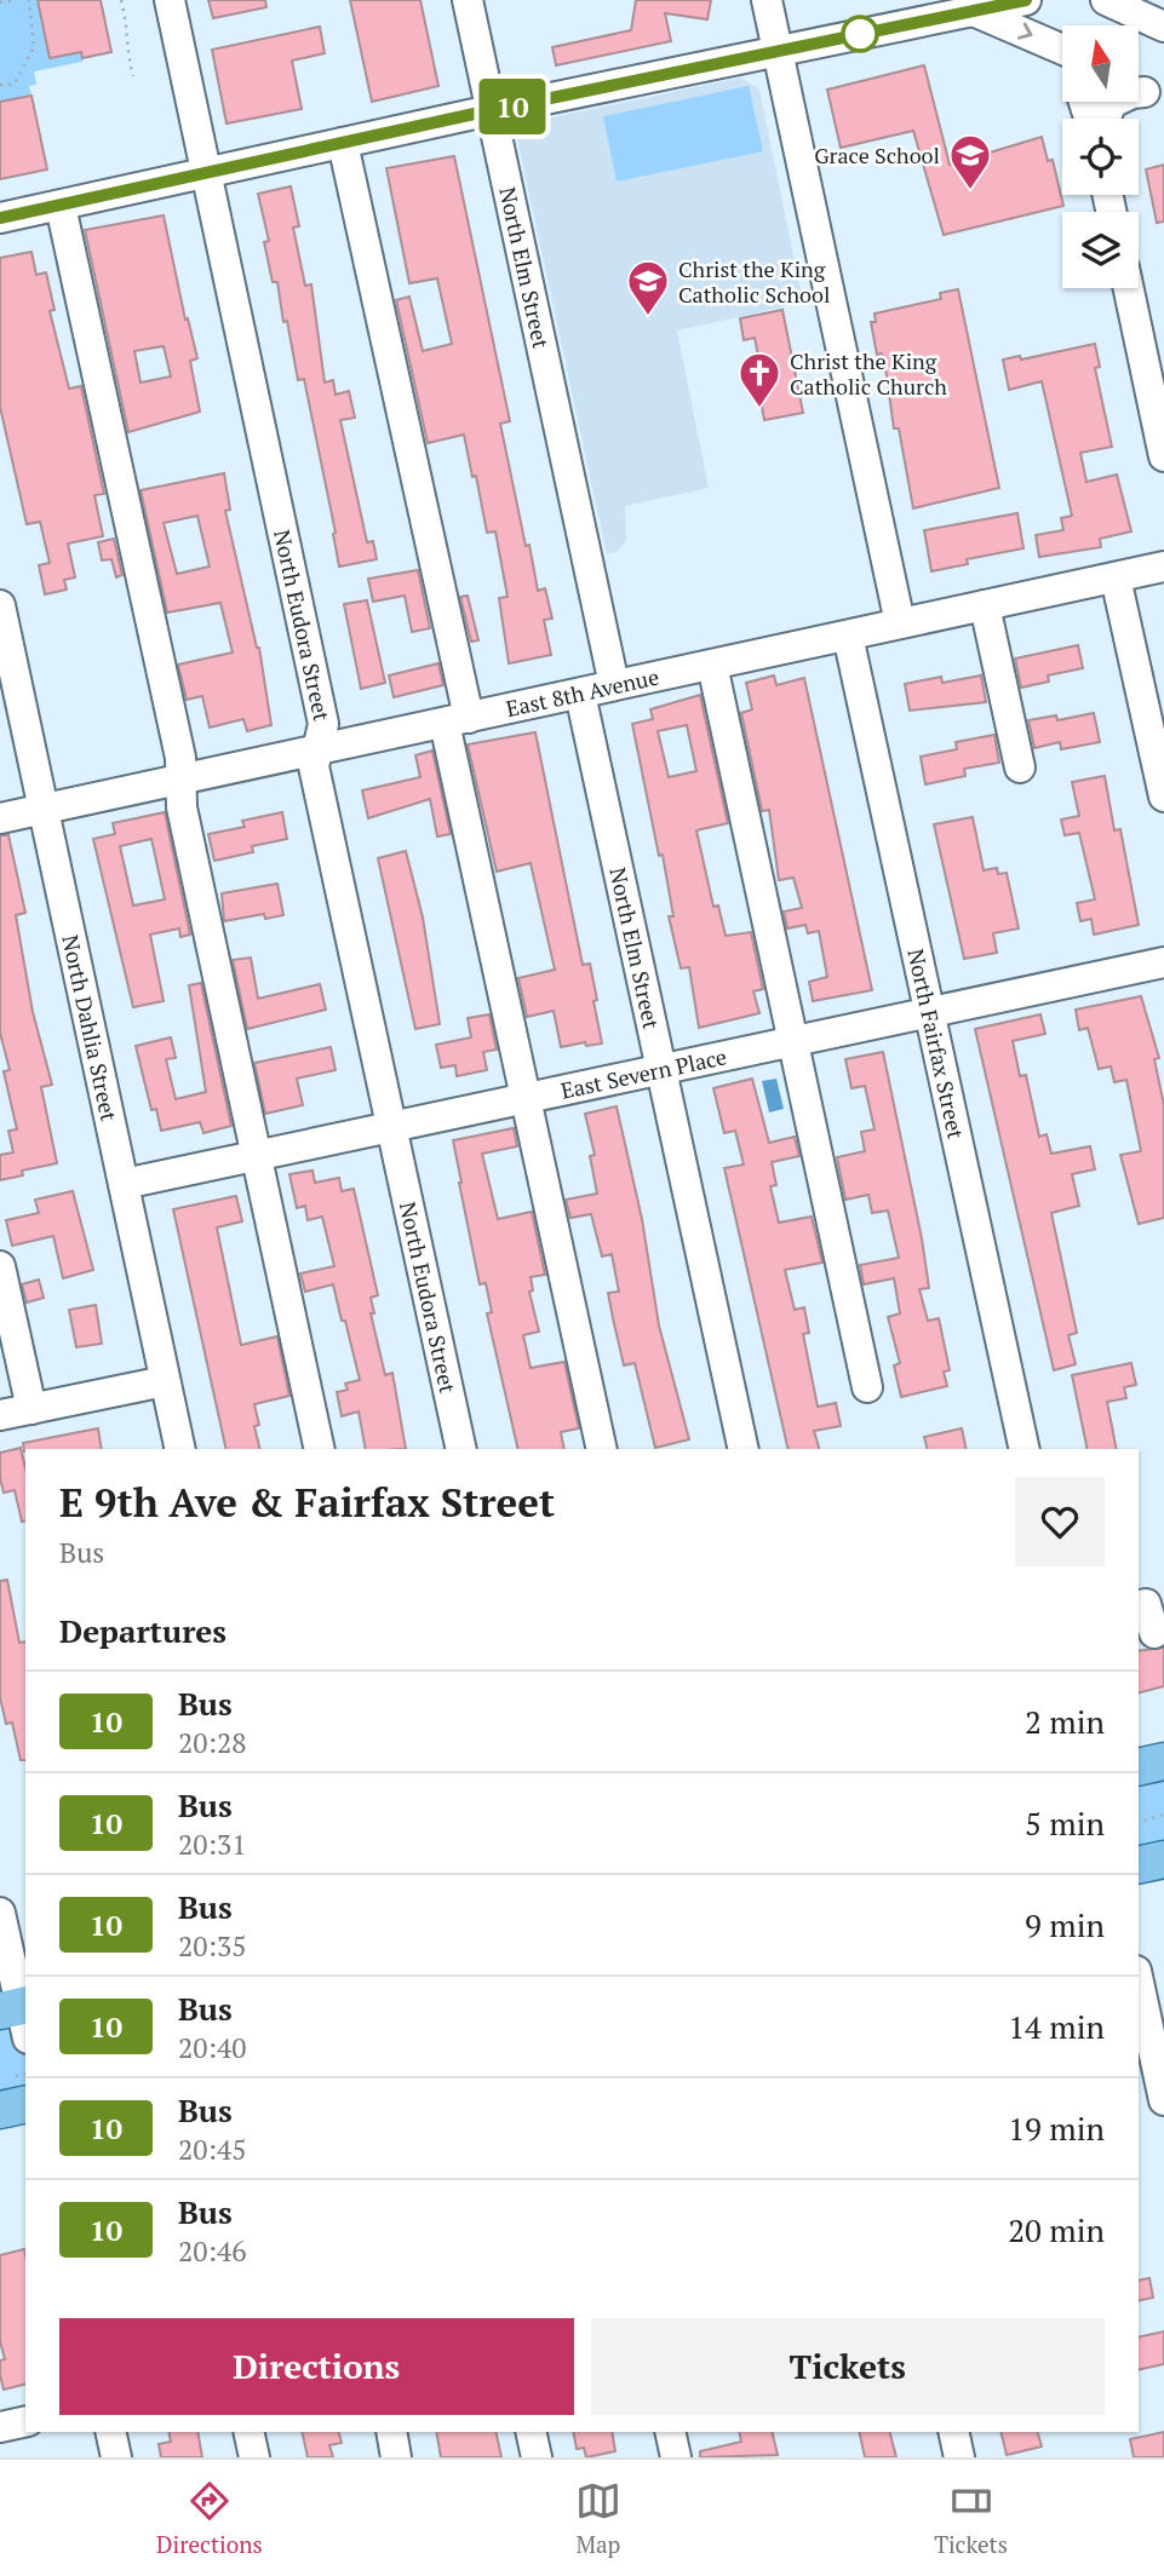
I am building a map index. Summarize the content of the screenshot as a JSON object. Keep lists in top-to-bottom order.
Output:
{
  "streets": {
    "street": [
      "North Elm Street",
      "North Eudora Street",
      "East 8th Avenue",
      "North Dahlia Street",
      "North Fairfax Street",
      "East Severn Place"
    ]
  },
  "crossings": [
    ["North Elm Street", "East 8th Avenue"],
    ["North Elm Street", "East Severn Place"],
    ["North Eudora Street", "East 8th Avenue"],
    ["North Eudora Street", "East Severn Place"],
    ["East 8th Avenue", "North Dahlia Street"],
    ["East 8th Avenue", "North Fairfax Street"],
    ["North Dahlia Street", "East Severn Place"],
    ["North Fairfax Street", "East Severn Place"]
  ],
  "places": {
    "school or university": ["Grace School", "Christ the King Catholic School"],
    "church": ["Christ the King Catholic Church"]
  },
  "lines": ["bus line 10"],
  "north": "top",
  "page": {
    "on_map": "10",
    "heading": [
      ["E 9th Ave & Fairfax Street", "Bus"],
      "Departures"
    ],
    "list": [
      {
        "mark": "10",
        "name": "Bus",
        "note": "20:28",
        "value": "2 min"
      },
      {
        "mark": "10",
        "name": "Bus",
        "note": "20:31",
        "value": "5 min"
      },
      {
        "mark": "10",
        "name": "Bus",
        "note": "20:35",
        "value": "9 min"
      },
      {
        "mark": "10",
        "name": "Bus",
        "note": "20:40",
        "value": "14 min"
      },
      {
        "mark": "10",
        "name": "Bus",
        "note": "20:45",
        "value": "19 min"
      },
      {
        "mark": "10",
        "name": "Bus",
        "note": "20:46",
        "value": "20 min"
      }
    ],
    "buttons": ["Directions", "Tickets"],
    "tabs": ["Directions", "Map", "Tickets"]
  }
}
